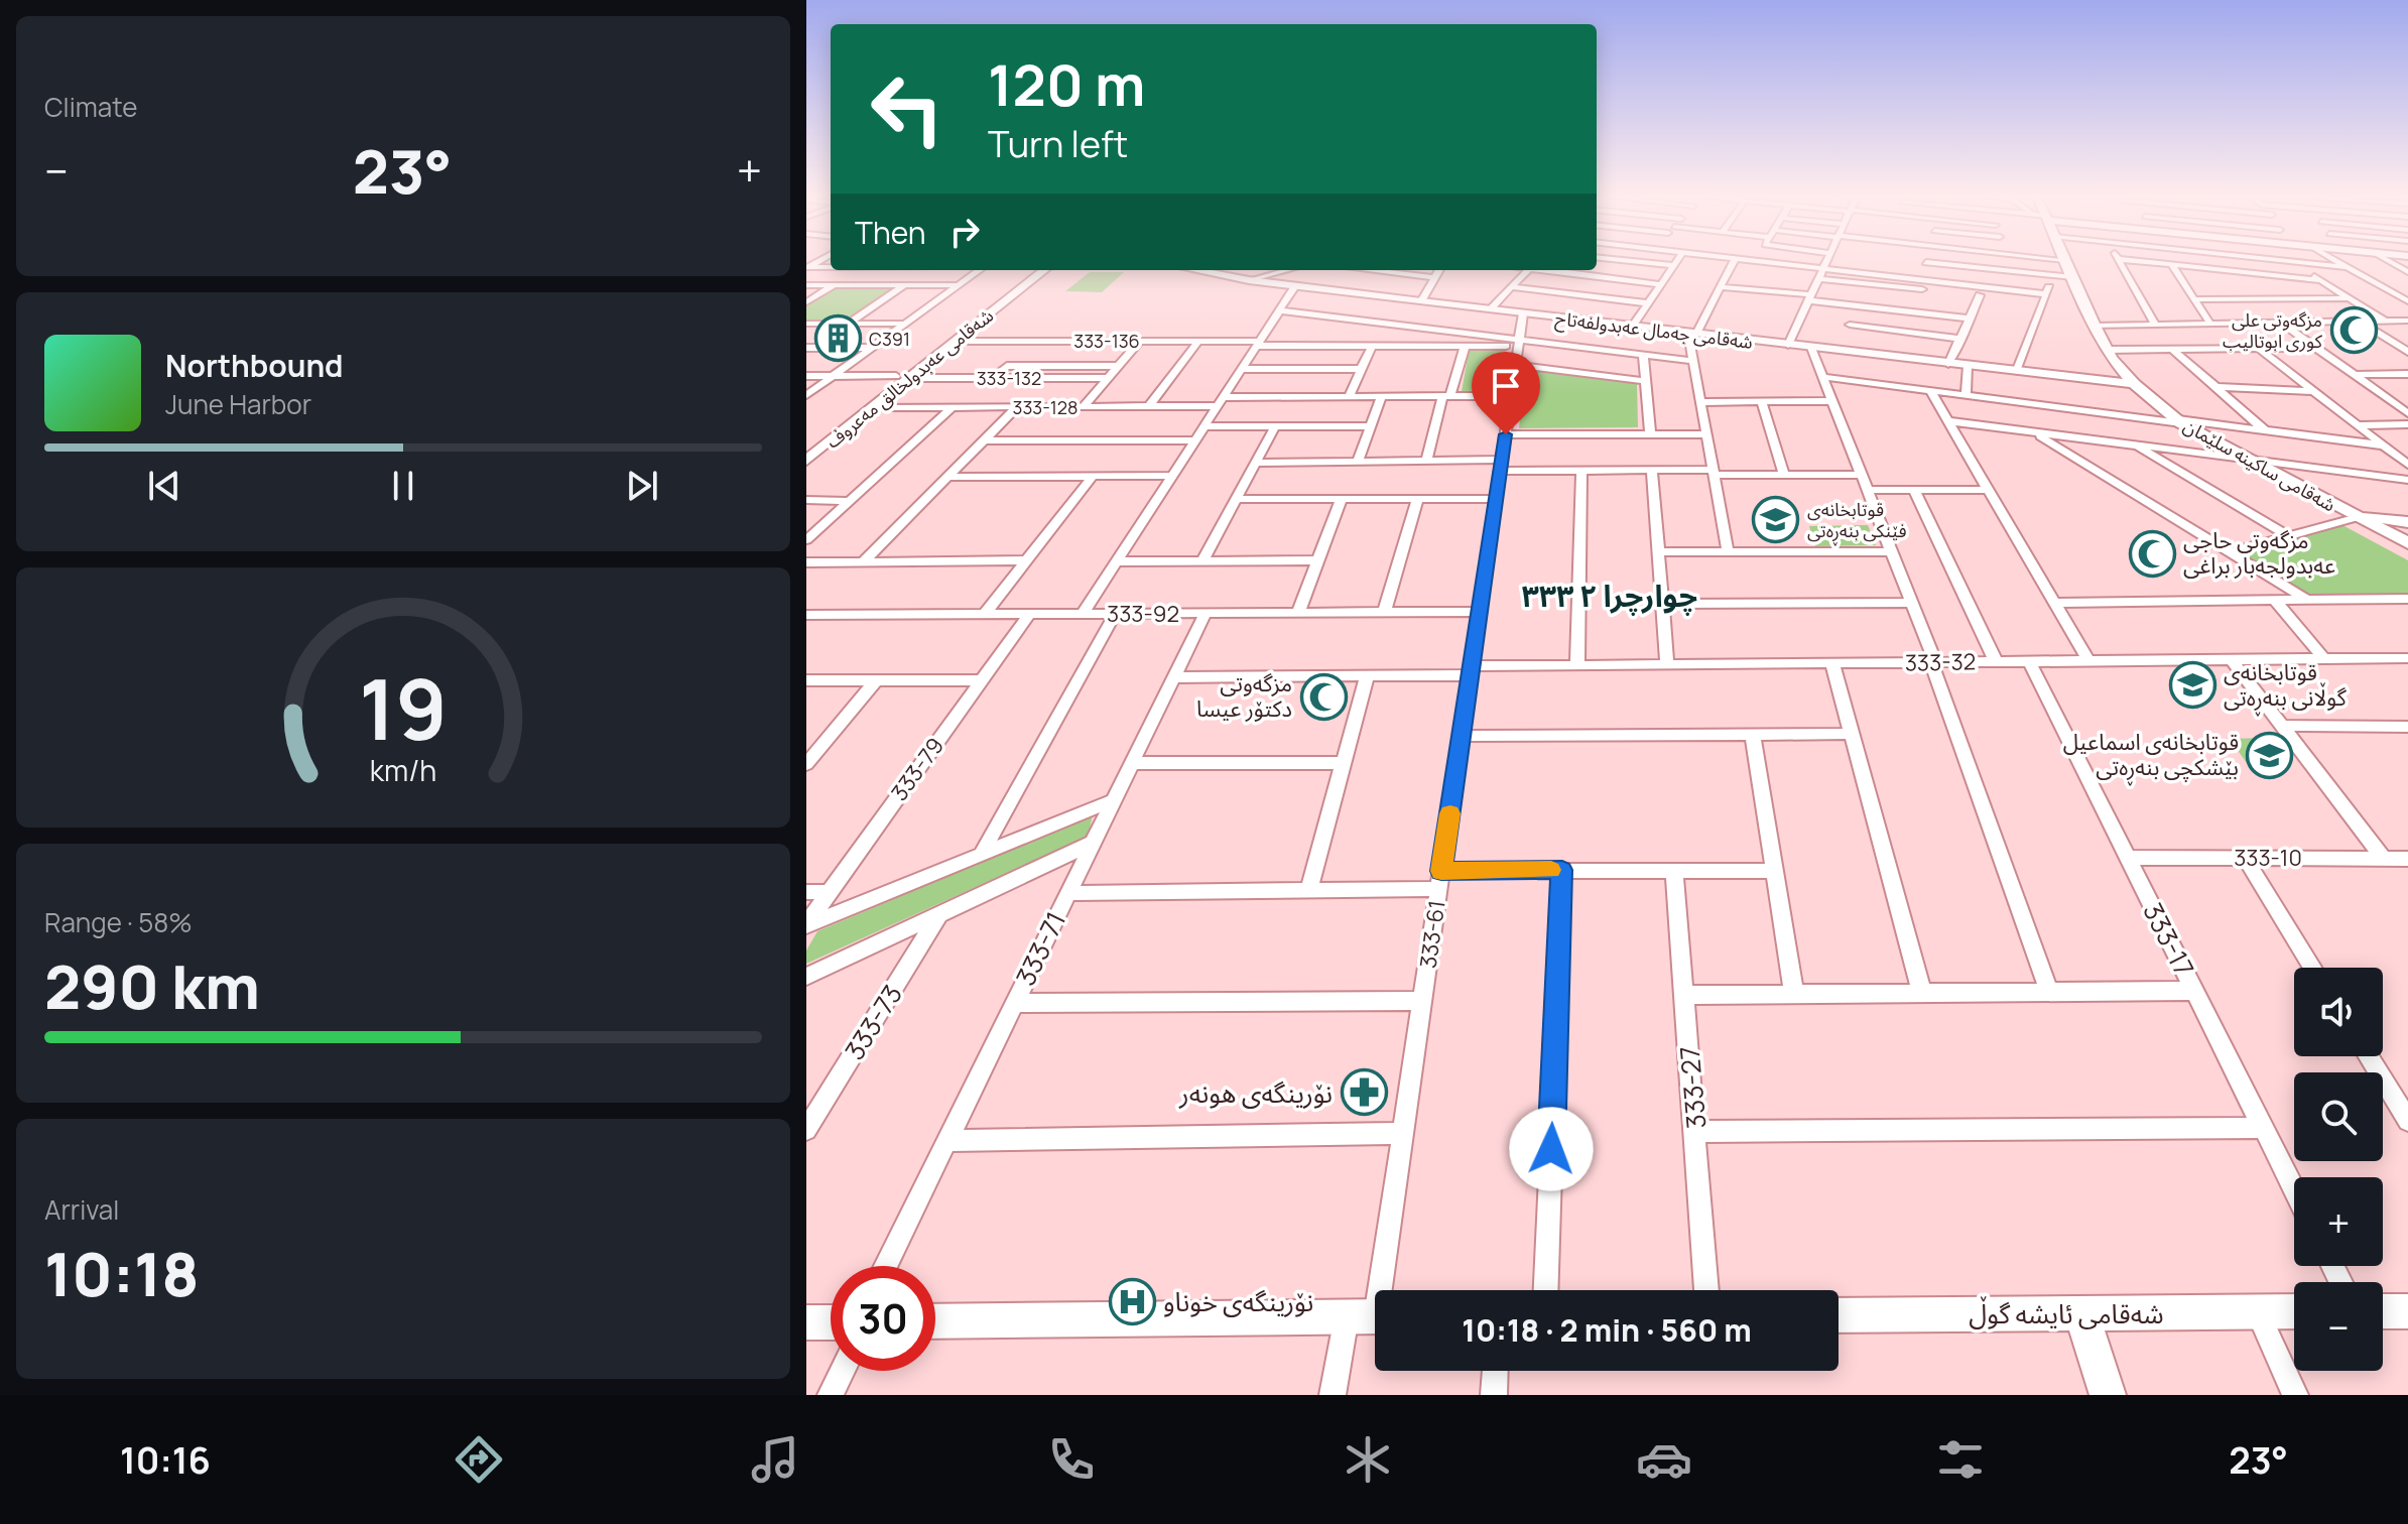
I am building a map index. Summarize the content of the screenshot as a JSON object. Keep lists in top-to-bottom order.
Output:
{
  "streets": {
    "street": [
      "شەقامی جەمال عەبدولفەتاح",
      "333-136",
      "شەقامی عەبدولخالق مەعروف",
      "333-132",
      "333-128",
      "شەقامی ساکینە سلێمان",
      "333-92",
      "333-32",
      "333-79",
      "333-10",
      "333-61",
      "333-17",
      "333-71",
      "333-73",
      "333-27",
      "شەقامی ئایشە گوڵ"
    ]
  },
  "crossings": [
    ["شەقامی جەمال عەبدولفەتاح", "شەقامی ساکینە سلێمان"],
    ["شەقامی جەمال عەبدولفەتاح", "333-61"],
    ["333-136", "شەقامی عەبدولخالق مەعروف"],
    ["333-136", "333-61"],
    ["شەقامی عەبدولخالق مەعروف", "333-132"],
    ["شەقامی عەبدولخالق مەعروف", "333-128"],
    ["333-128", "333-61"],
    ["333-92", "333-79"],
    ["333-92", "333-61"],
    ["333-92", "333-71"],
    ["333-32", "333-61"],
    ["333-32", "333-17"],
    ["333-32", "333-71"],
    ["333-10", "333-17"]
  ],
  "districts": ["چوارچرا ٢ ٣٣٣"],
  "places": {
    "mosque": ["مزگەوتی علی کوری ابوتالیب", "مزگەوتی حاجی عەبدولجەبار براغی", "مزگەوتی دکتۆر عیسا"],
    "building": ["C391"],
    "school or university": ["قوتابخانەی فێنکی بنەڕەتی", "قوتابخانەی گوڵانی بنەڕەتی", "قوتابخانەی اسماعیل بێشکچی بنەڕەتی"],
    "pharmacy": ["نۆرینگەی هونەر"],
    "hospital": ["نۆرینگەی خوناو"]
  },
  "page": {
    "tile": [
      "Climate",
      ["Range · 58%", "290 km"],
      ["Arrival", "10:18"]
    ],
    "turn": ["120 m", "Turn left"],
    "heat": ["−", "23°", "+"],
    "then": "Then",
    "song": ["Northbound", "June Harbor"],
    "map_buttons": ["+", "−"],
    "limit": "30",
    "trip": "10:18 · 2 min · 560 m",
    "tabs": ["10:16", "23°"],
    "gauge": ["19", "km/h"]
  }
}
